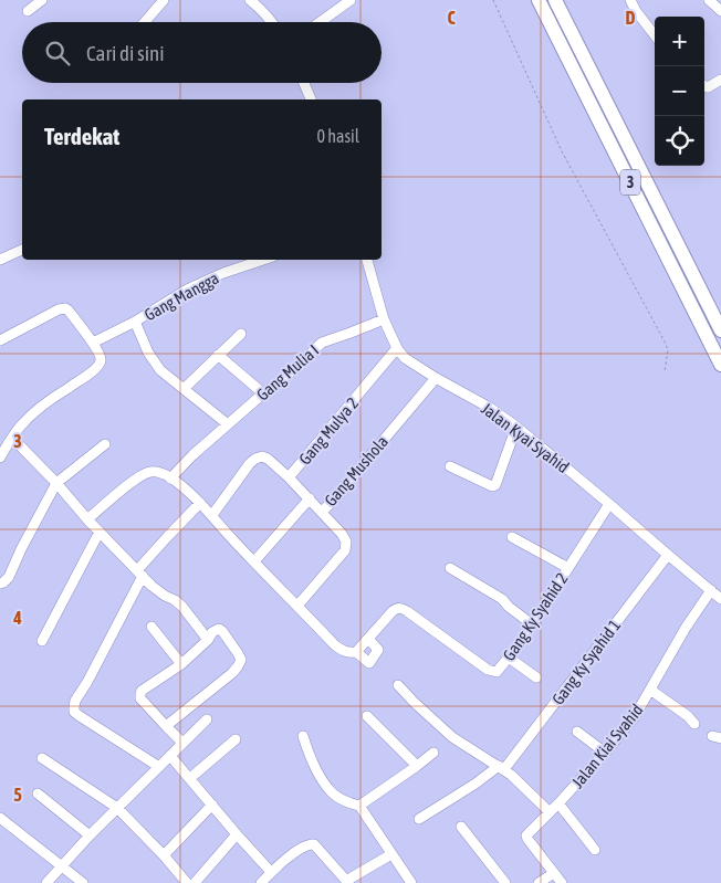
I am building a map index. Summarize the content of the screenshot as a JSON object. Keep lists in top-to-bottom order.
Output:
{
  "streets": {
    "highway": ["3"],
    "street": [
      "Gang Mangga",
      "Gang Mulia I",
      "Gang Mulya 2",
      "Jalan Kyai Syahid",
      "Gang Mushola",
      "Gang Ky Syahid 2",
      "Gang Ky Syahid 1",
      "Jalan Kiai Syahid"
    ]
  },
  "crossings": [
    ["Gang Mulia I", "Jalan Kyai Syahid"],
    ["Gang Mulya 2", "Jalan Kyai Syahid"],
    ["Jalan Kyai Syahid", "Gang Mushola"],
    ["Jalan Kyai Syahid", "Gang Ky Syahid 2"],
    ["Jalan Kyai Syahid", "Gang Ky Syahid 1"],
    ["Jalan Kyai Syahid", "Jalan Kiai Syahid"]
  ],
  "page": {
    "map_buttons": ["+", "−"],
    "search": "Cari di sini",
    "heading": ["Terdekat", "0 hasil"]
  },
  "grid": {
    "columns": ["C", "D"],
    "rows": ["3", "4", "5"]
  }
}
